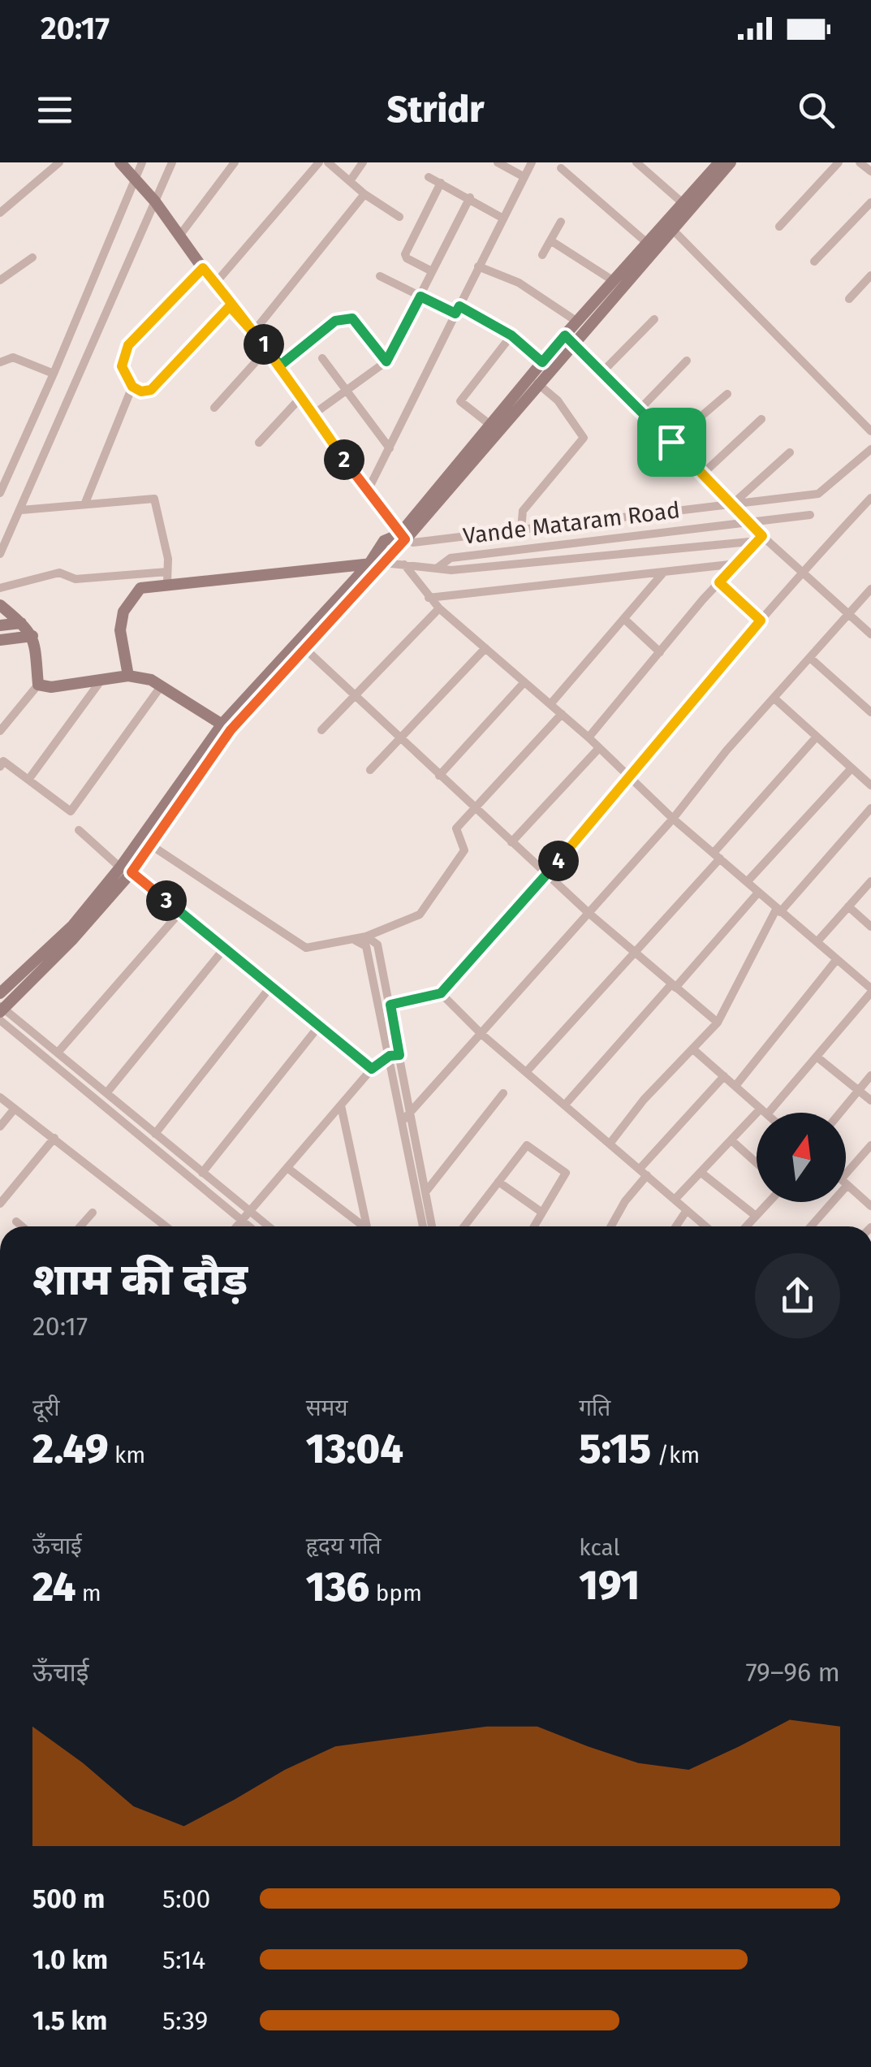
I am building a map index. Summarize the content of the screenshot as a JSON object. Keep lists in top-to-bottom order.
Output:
{
  "streets": {
    "main road": ["Vande Mataram Road"]
  },
  "north": "top",
  "page": {
    "status": "20:17",
    "header": "Stridr",
    "pins": [
      "1",
      "2",
      "4",
      "3"
    ],
    "heading": ["शाम की दौड़", "20:17"],
    "stats": [
      ["दूरी", "2.49 km"],
      ["समय", "13:04"],
      ["गति", "5:15 /km"],
      ["ऊँचाई", "24 m"],
      ["हृदय गति", "136 bpm"],
      ["kcal", "191"]
    ],
    "chart": ["ऊँचाई", "79–96 m"],
    "list": [
      {
        "name": "500 m",
        "note": "5:00"
      },
      {
        "name": "1.0 km",
        "note": "5:14"
      },
      {
        "name": "1.5 km",
        "note": "5:39"
      }
    ]
  }
}
